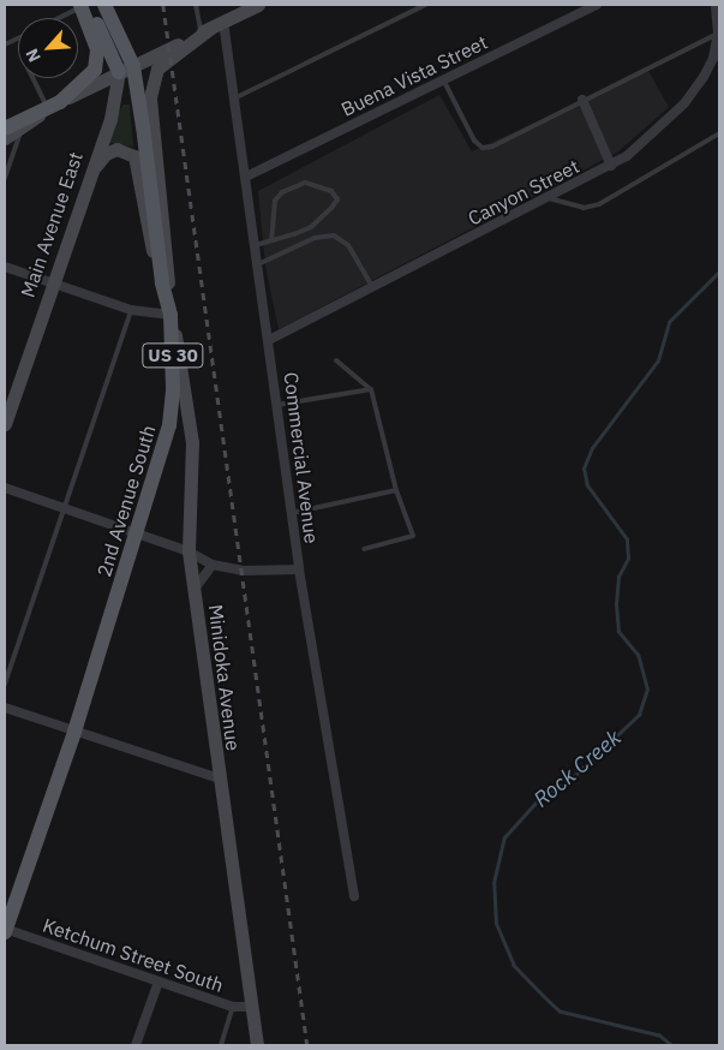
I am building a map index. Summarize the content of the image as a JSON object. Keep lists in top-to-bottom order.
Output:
{
  "streets": {
    "main road": ["US 30", "2nd Avenue South"],
    "street": [
      "Buena Vista Street",
      "Canyon Street",
      "Main Avenue East",
      "Commercial Avenue",
      "Minidoka Avenue",
      "Ketchum Street South"
    ]
  },
  "crossings": [
    ["Buena Vista Street", "Commercial Avenue"],
    ["Canyon Street", "Commercial Avenue"],
    ["Main Avenue East", "US 30"],
    ["Main Avenue East", "2nd Avenue South"],
    ["US 30", "2nd Avenue South"],
    ["Commercial Avenue", "Minidoka Avenue"],
    ["2nd Avenue South", "Minidoka Avenue"],
    ["2nd Avenue South", "Ketchum Street South"],
    ["Minidoka Avenue", "Ketchum Street South"]
  ],
  "water": ["Rock Creek"],
  "north": "bottom left"
}
